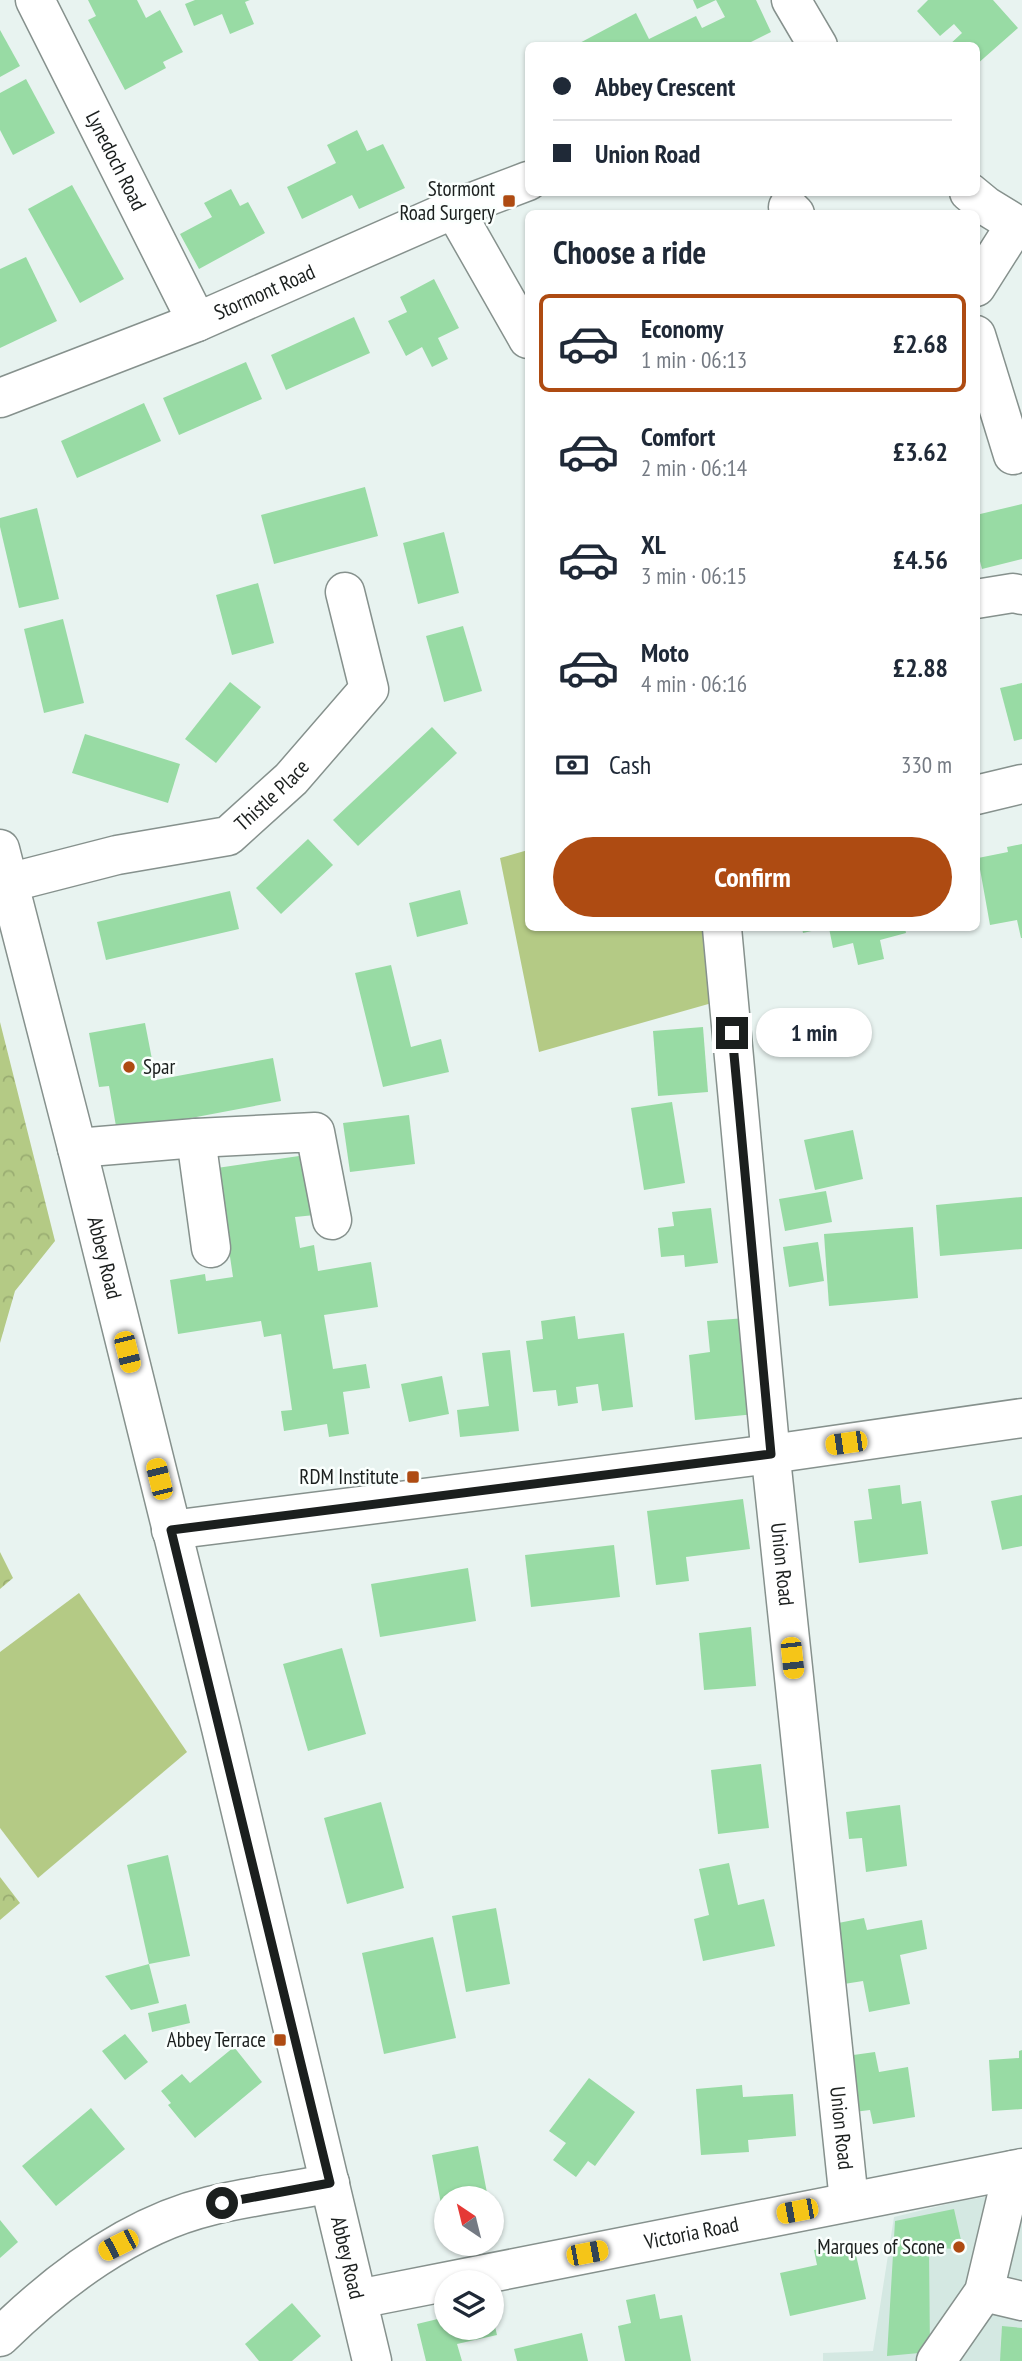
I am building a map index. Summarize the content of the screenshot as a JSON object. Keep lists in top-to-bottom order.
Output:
{
  "streets": {
    "street": [
      "Lynedoch Road",
      "Stormont Road",
      "Thistle Place",
      "Abbey Road",
      "Union Road",
      "Victoria Road"
    ]
  },
  "crossings": [
    ["Lynedoch Road", "Stormont Road"],
    ["Thistle Place", "Abbey Road"],
    ["Abbey Road", "Victoria Road"],
    ["Union Road", "Victoria Road"]
  ],
  "places": {
    "transit": ["Stormont Road Surgery", "RDM Institute", "Abbey Terrace"],
    "other": ["Spar", "Marques of Scone"]
  },
  "north": "top left",
  "page": {
    "banner": ["Abbey Crescent", "Union Road"],
    "heading": "Choose a ride",
    "list": [
      {
        "name": "Economy",
        "note": "1 min · 06:13",
        "value": "£2.68"
      },
      {
        "name": "Comfort",
        "note": "2 min · 06:14",
        "value": "£3.62"
      },
      {
        "name": "XL",
        "note": "3 min · 06:15",
        "value": "£4.56"
      },
      {
        "name": "Moto",
        "note": "4 min · 06:16",
        "value": "£2.88"
      }
    ],
    "pay": ["Cash", "330 m"],
    "buttons": "Confirm",
    "bubble": "1 min"
  }
}
